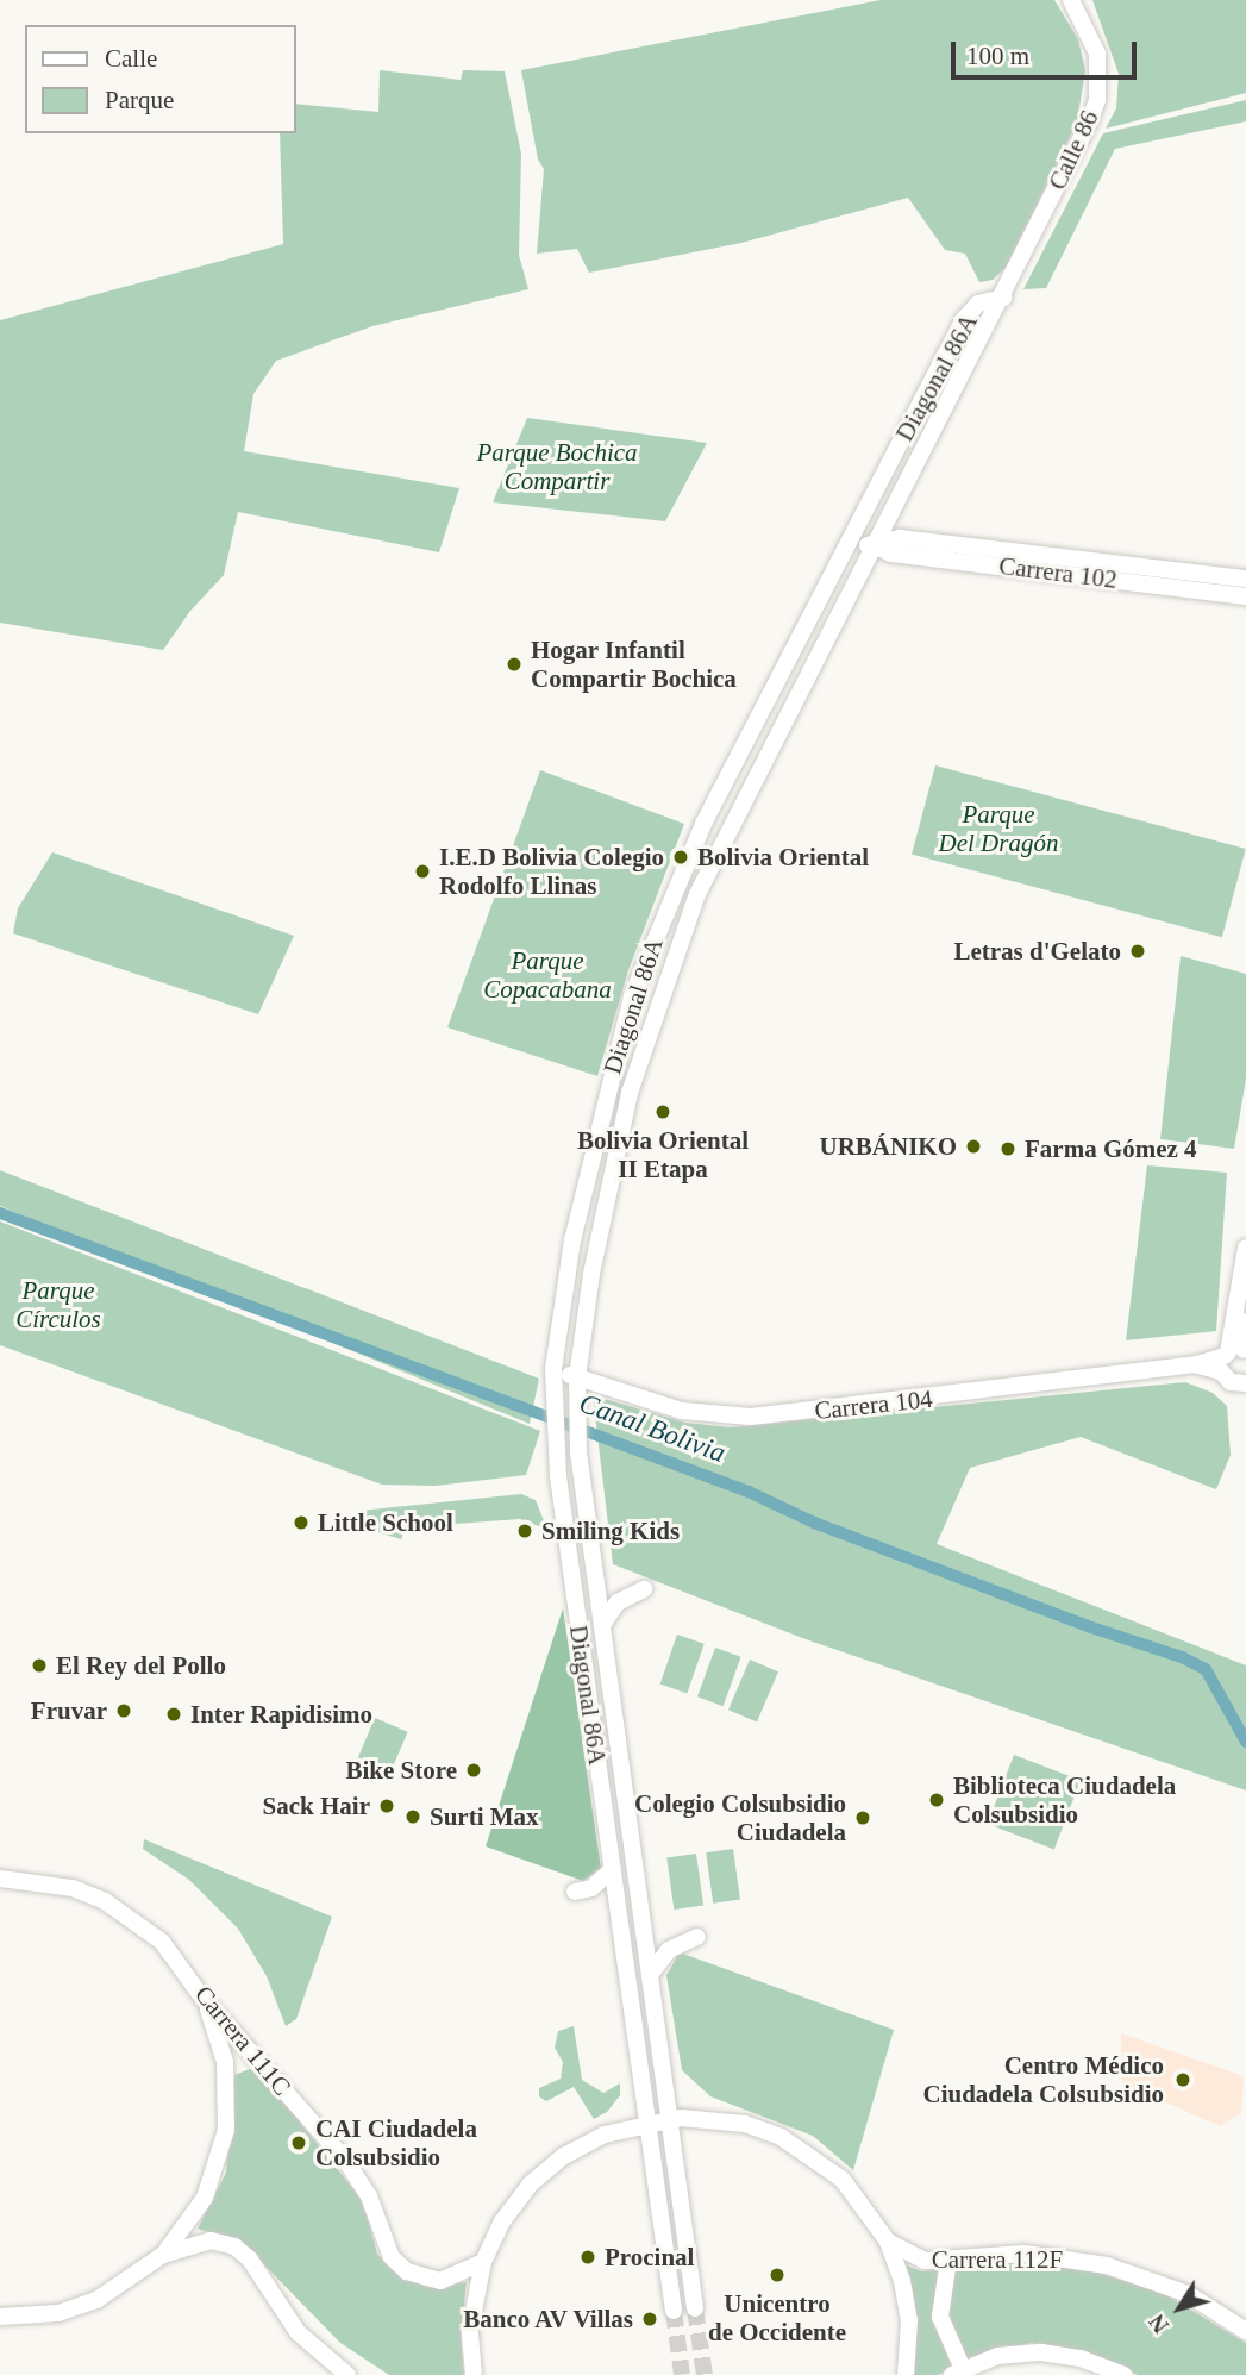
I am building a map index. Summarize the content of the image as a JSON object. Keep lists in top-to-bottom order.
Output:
{
  "streets": {
    "street": [
      "Calle 86",
      "Diagonal 86A",
      "Carrera 102",
      "Carrera 104",
      "Carrera 111C",
      "Carrera 112F"
    ]
  },
  "crossings": [
    ["Calle 86", "Diagonal 86A"],
    ["Diagonal 86A", "Carrera 102"],
    ["Diagonal 86A", "Carrera 104"]
  ],
  "water": ["Canal Bolivia"],
  "parks": [
    "Parque Bochica Compartir",
    "Parque Del Dragón",
    "Parque Copacabana",
    "Parque Círculos"
  ],
  "places": [
    "Hogar Infantil Compartir Bochica",
    "Bolivia Oriental",
    "I.E.D Bolivia Colegio Rodolfo Llinas",
    "Letras d'Gelato",
    "Bolivia Oriental II Etapa",
    "URBÁNIKO",
    "Farma Gómez 4",
    "Little School",
    "Smiling Kids",
    "El Rey del Pollo",
    "Fruvar",
    "Inter Rapidisimo",
    "Bike Store",
    "Biblioteca Ciudadela Colsubsidio",
    "Sack Hair",
    "Surti Max",
    "Colegio Colsubsidio Ciudadela",
    "Centro Médico Ciudadela Colsubsidio",
    "CAI Ciudadela Colsubsidio",
    "Procinal",
    "Unicentro de Occidente",
    "Banco AV Villas"
  ],
  "legend": ["Calle", "Parque"],
  "scale_bar": "100 m",
  "north": "bottom left"
}
